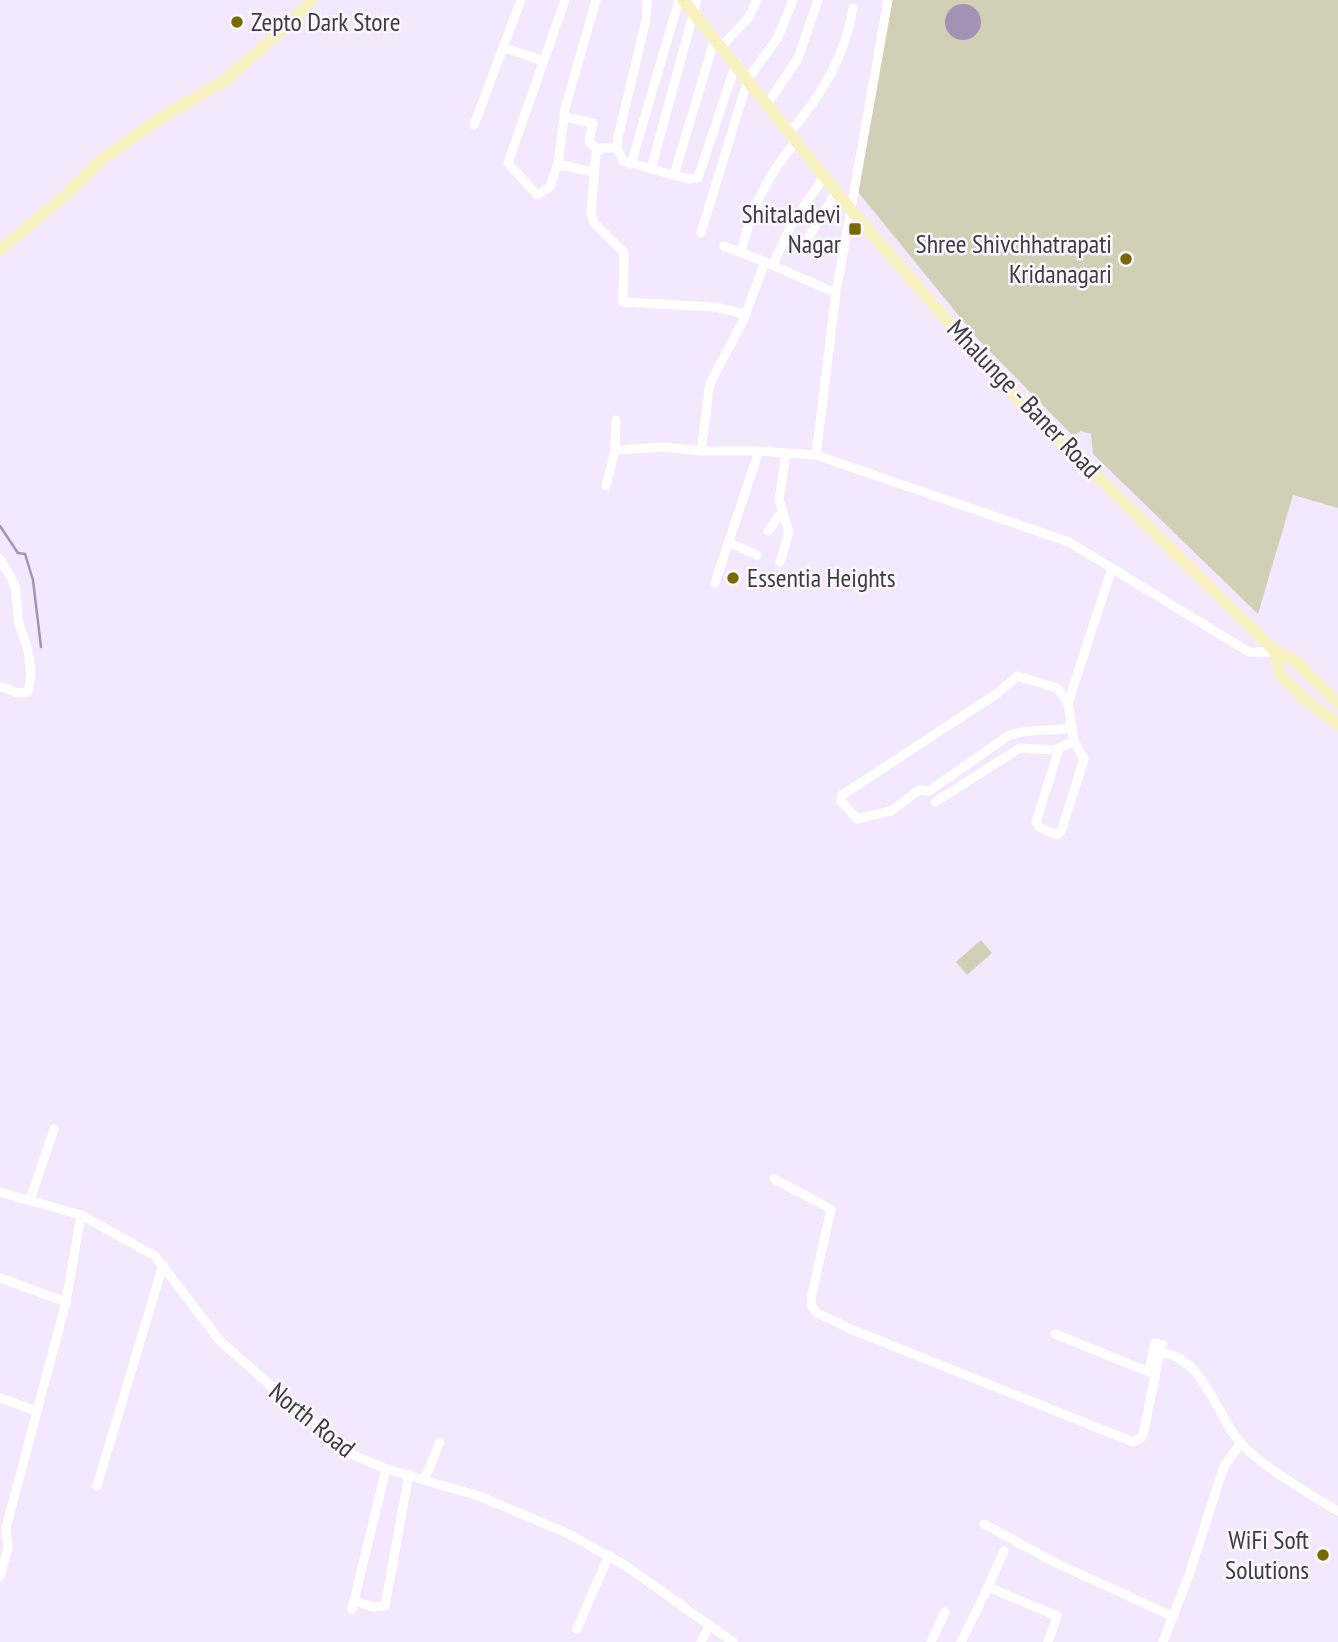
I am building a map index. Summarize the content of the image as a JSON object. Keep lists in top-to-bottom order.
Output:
{
  "streets": {
    "main road": ["Mhalunge - Baner Road"],
    "street": ["North Road"]
  },
  "places": {
    "other": [
      "Zepto Dark Store",
      "Shree Shivchhatrapati Kridanagari",
      "Essentia Heights",
      "WiFi Soft Solutions"
    ],
    "transit": ["Shitaladevi Nagar"]
  }
}
